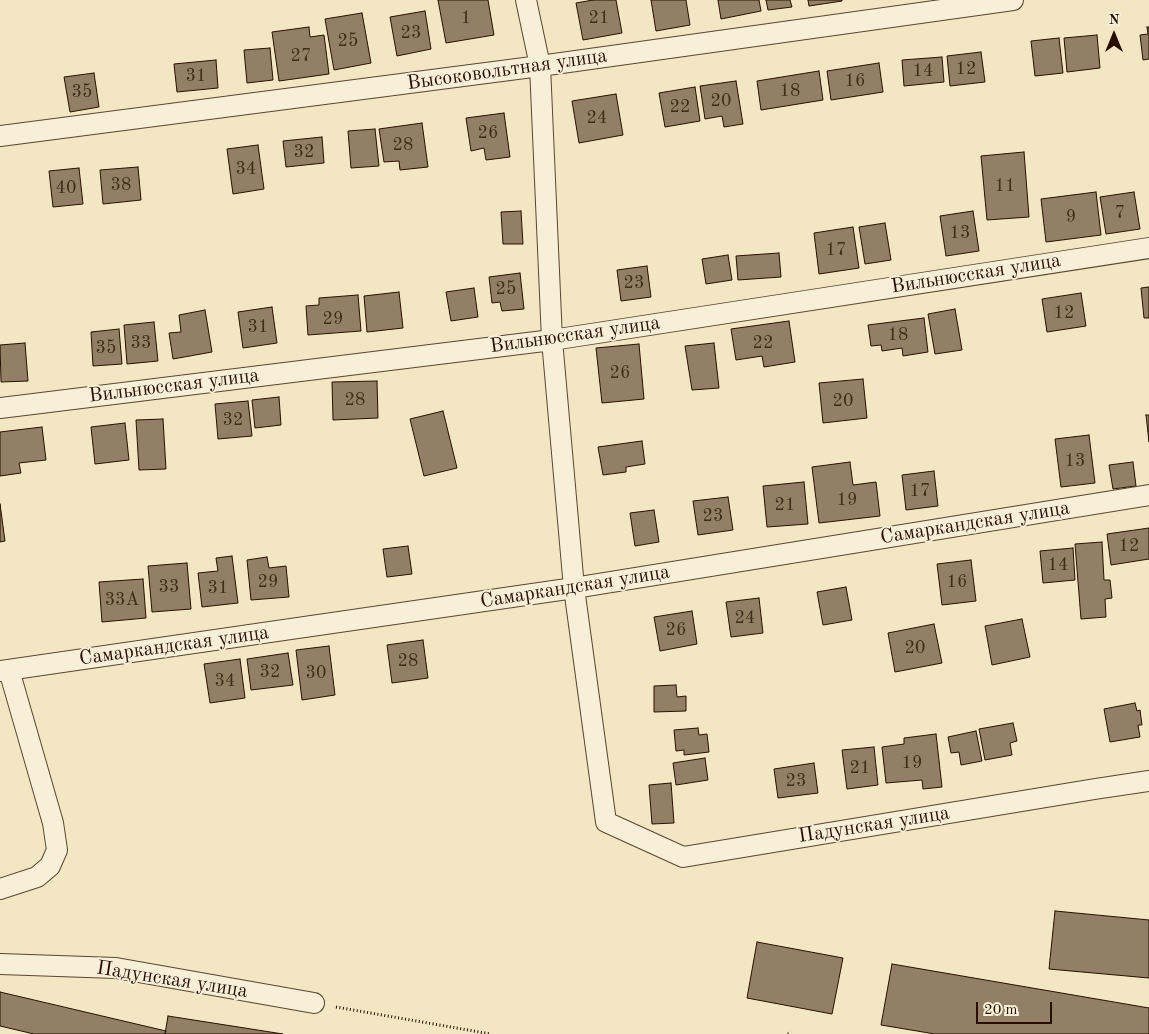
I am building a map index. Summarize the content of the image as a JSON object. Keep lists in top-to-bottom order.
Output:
{
  "streets": {
    "street": [
      "Высоковольтная улица",
      "Вильнюсская улица",
      "Самаркандская улица",
      "Падунская улица"
    ]
  },
  "crossings": [
    ["Самаркандская улица", "Падунская улица"]
  ],
  "house_numbers": [
    "1",
    "21",
    "23",
    "25",
    "27",
    "12",
    "14",
    "31",
    "16",
    "18",
    "35",
    "20",
    "22",
    "24",
    "26",
    "28",
    "32",
    "34",
    "38",
    "11",
    "40",
    "7",
    "9",
    "13",
    "17",
    "23",
    "25",
    "12",
    "29",
    "31",
    "18",
    "33",
    "22",
    "35",
    "26",
    "28",
    "20",
    "32",
    "13",
    "17",
    "19",
    "21",
    "23",
    "12",
    "14",
    "29",
    "16",
    "33",
    "31",
    "33А",
    "24",
    "26",
    "20",
    "28",
    "32",
    "30",
    "34",
    "19",
    "21",
    "23"
  ],
  "scale_bar": "20 m",
  "north": "top"
}
